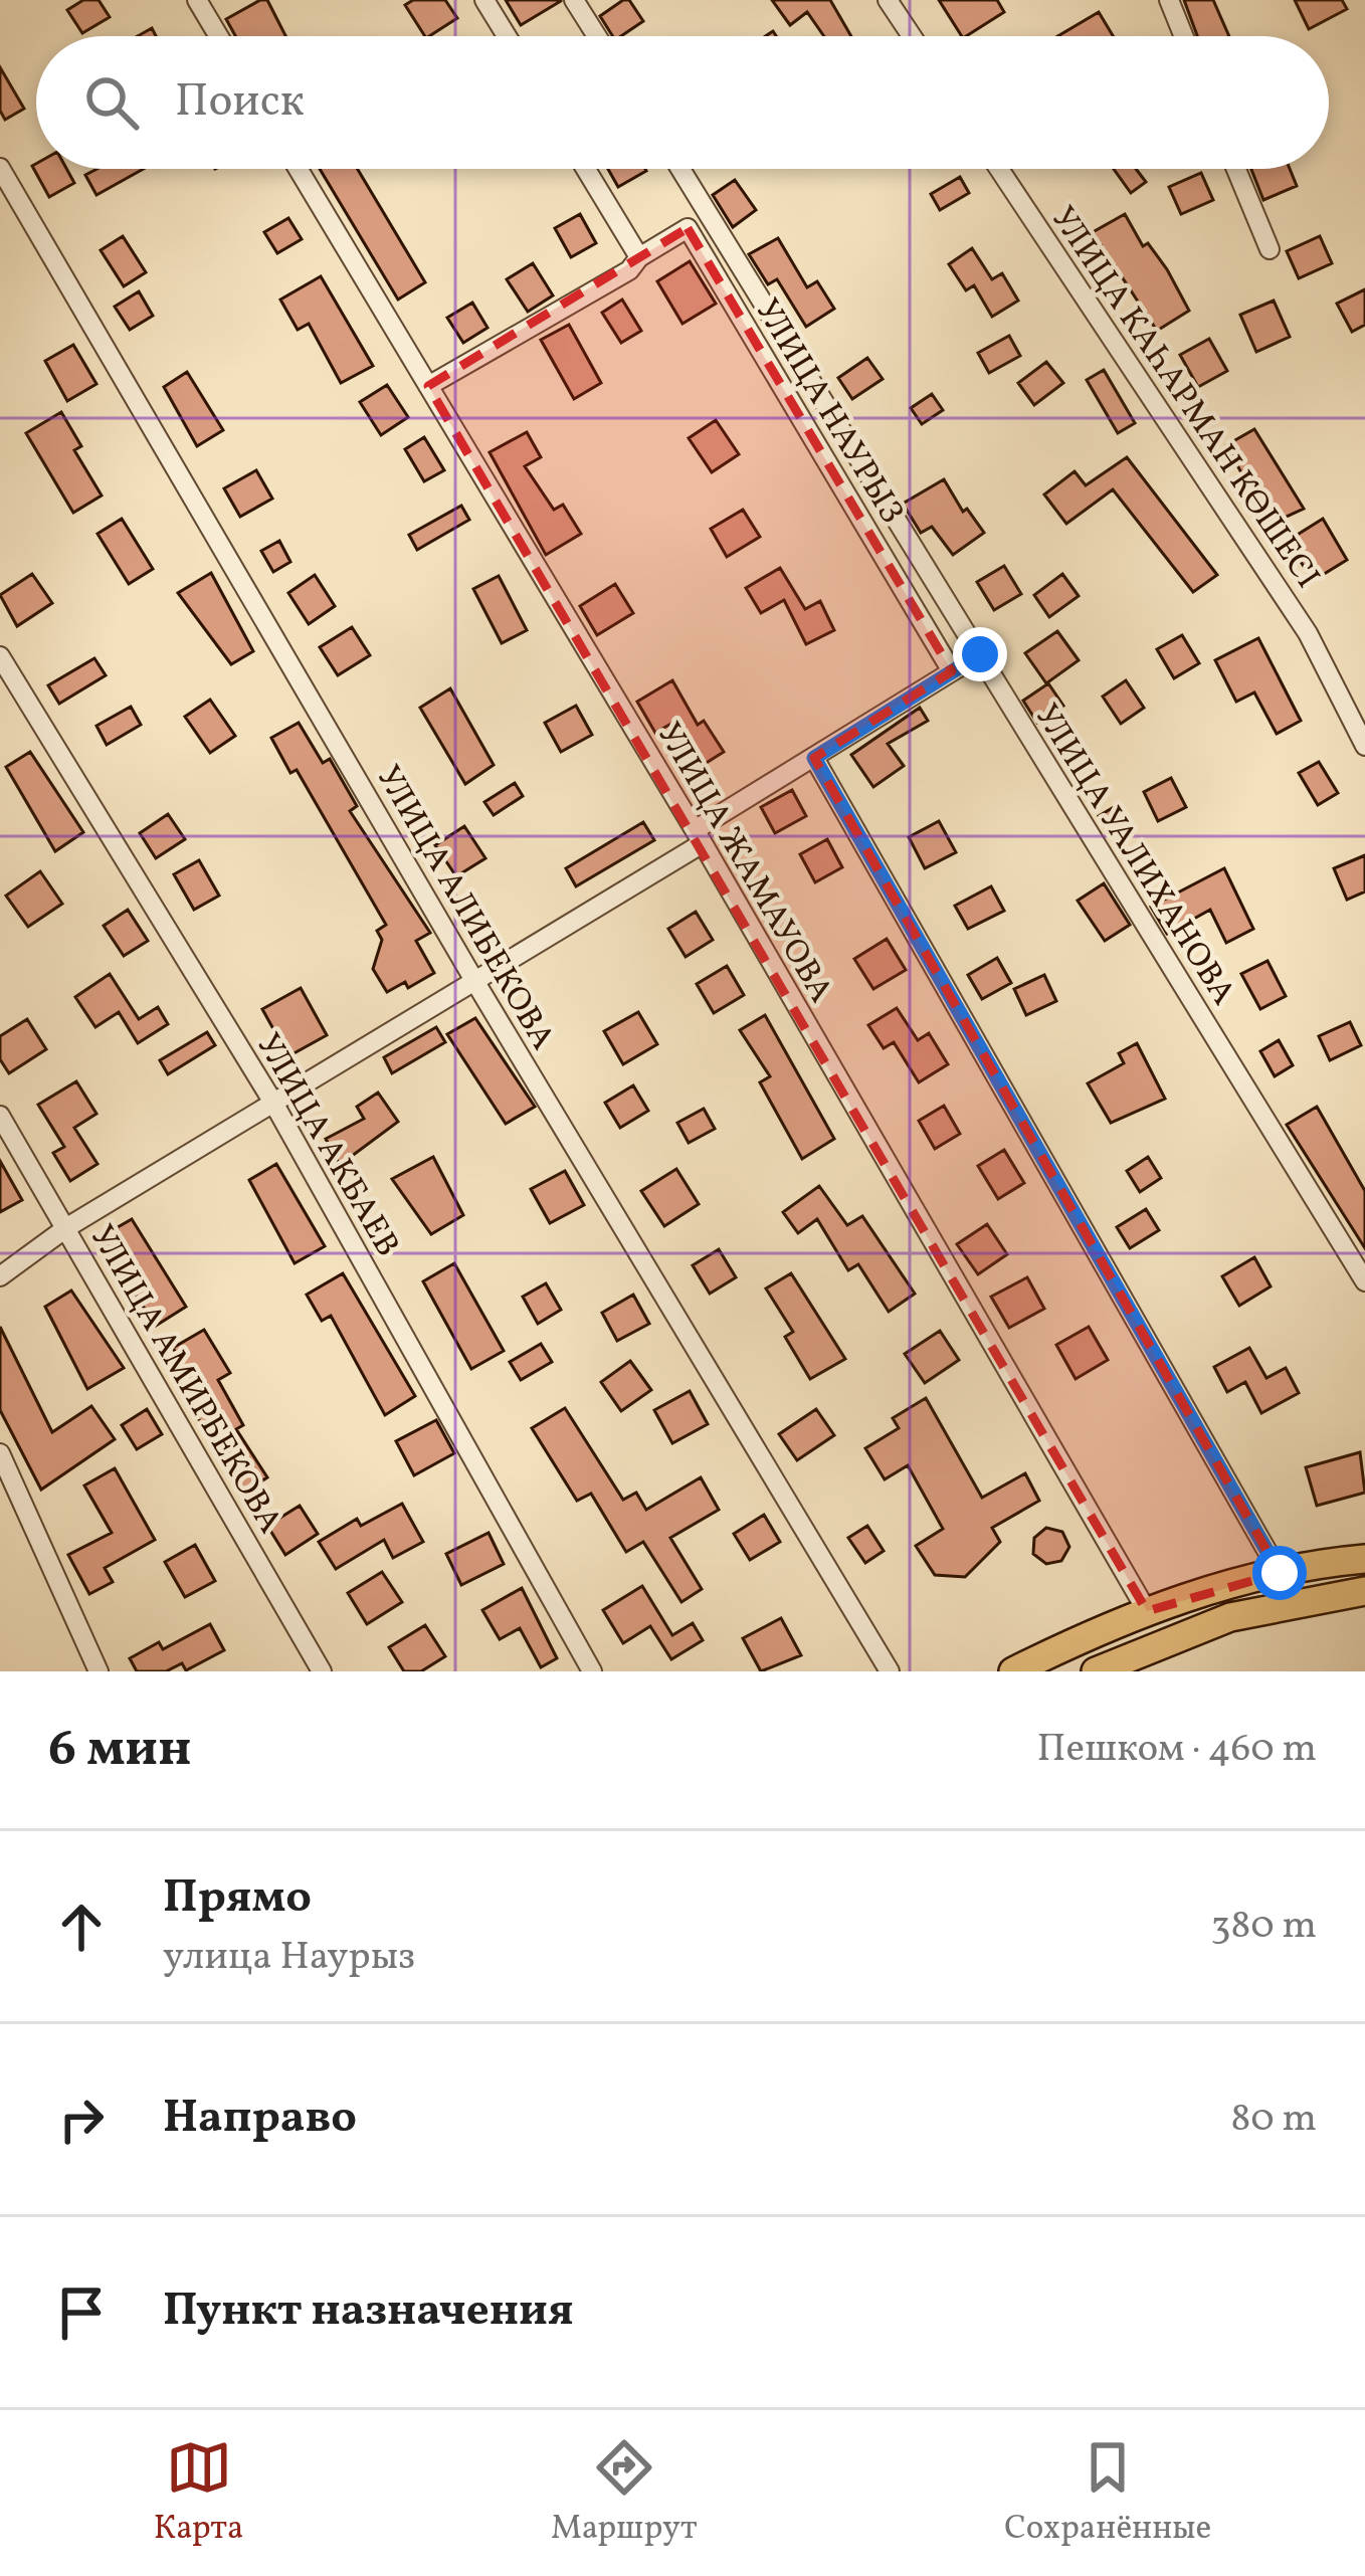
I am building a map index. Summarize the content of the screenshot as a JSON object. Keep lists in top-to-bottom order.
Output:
{
  "streets": {
    "street": [
      "УЛИЦА КАҺАРМАН КӨШЕСІ",
      "УЛИЦА НАУРЫЗ",
      "УЛИЦА УАЛИХАНОВА",
      "УЛИЦА ЖАМАУОВА",
      "УЛИЦА АЛИБЕКОВА",
      "УЛИЦА АКБАЕВ",
      "УЛИЦА АМИРБЕКОВА"
    ]
  },
  "crossings": [
    ["УЛИЦА НАУРЫЗ", "УЛИЦА ЖАМАУОВА"]
  ],
  "page": {
    "search": "Поиск",
    "heading": ["6 мин", "Пешком · 460 m"],
    "list": [
      ["Прямо", "улица Наурыз", "380 m"],
      ["Направо", "80 m"],
      "Пункт назначения"
    ],
    "nav": ["Карта", "Маршрут", "Сохранённые"]
  }
}
